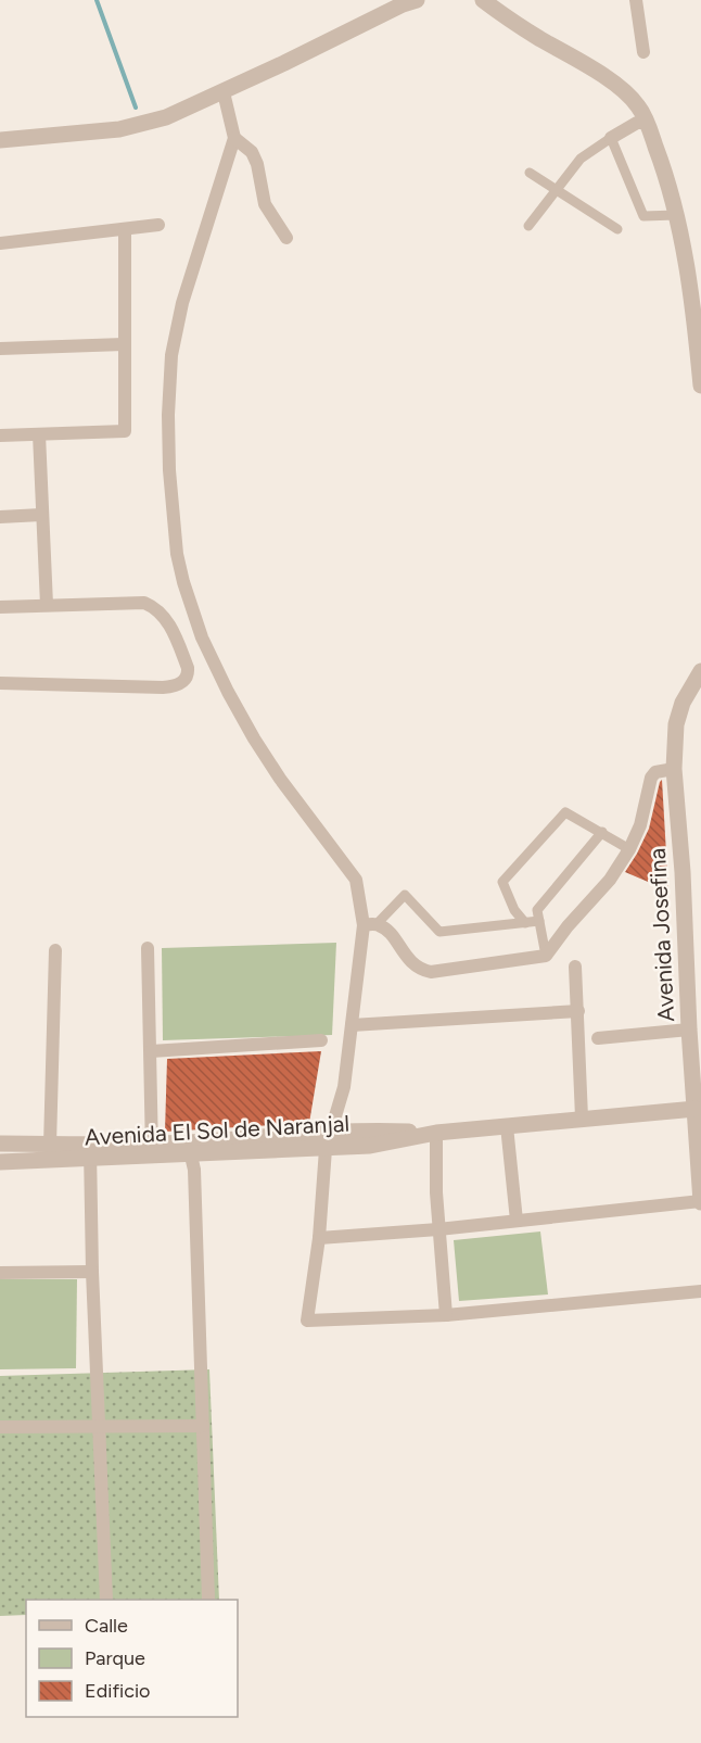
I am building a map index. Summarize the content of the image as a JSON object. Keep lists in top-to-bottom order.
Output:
{
  "streets": {
    "street": ["Avenida Josefina", "Avenida El Sol de Naranjal"]
  },
  "crossings": [
    ["Avenida Josefina", "Avenida El Sol de Naranjal"]
  ],
  "legend": ["Calle", "Parque", "Edificio"]
}
